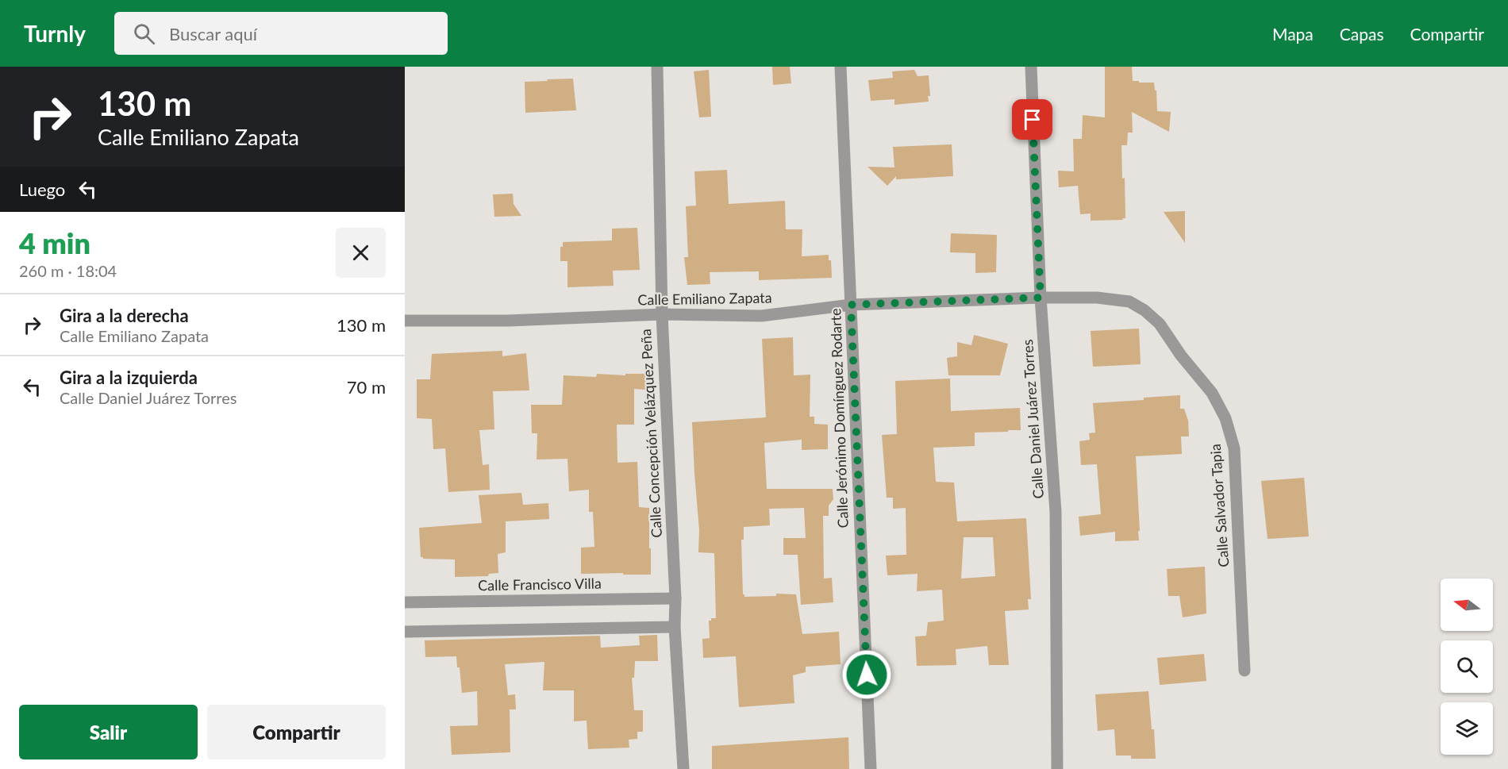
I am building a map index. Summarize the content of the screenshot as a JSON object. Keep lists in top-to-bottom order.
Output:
{
  "streets": {
    "street": [
      "Calle Emiliano Zapata",
      "Calle Jerónimo Domínguez Rodarte",
      "Calle Daniel Juárez Torres",
      "Calle Concepción Velázquez Peña",
      "Calle Salvador Tapia",
      "Calle Francisco Villa"
    ]
  },
  "crossings": [
    ["Calle Emiliano Zapata", "Calle Jerónimo Domínguez Rodarte"],
    ["Calle Emiliano Zapata", "Calle Daniel Juárez Torres"],
    ["Calle Emiliano Zapata", "Calle Concepción Velázquez Peña"],
    ["Calle Emiliano Zapata", "Calle Salvador Tapia"],
    ["Calle Concepción Velázquez Peña", "Calle Francisco Villa"]
  ],
  "north": "left",
  "page": {
    "header": "Turnly",
    "search": "Buscar aquí",
    "nav": ["Mapa", "Capas", "Compartir"],
    "turn": ["130 m", "Calle Emiliano Zapata"],
    "then": "Luego",
    "heading": ["4 min", "260 m · 18:04"],
    "list": [
      {
        "name": "Gira a la derecha",
        "note": "Calle Emiliano Zapata",
        "value": "130 m"
      },
      {
        "name": "Gira a la izquierda",
        "note": "Calle Daniel Juárez Torres",
        "value": "70 m"
      }
    ],
    "buttons": ["Salir", "Compartir"]
  }
}
